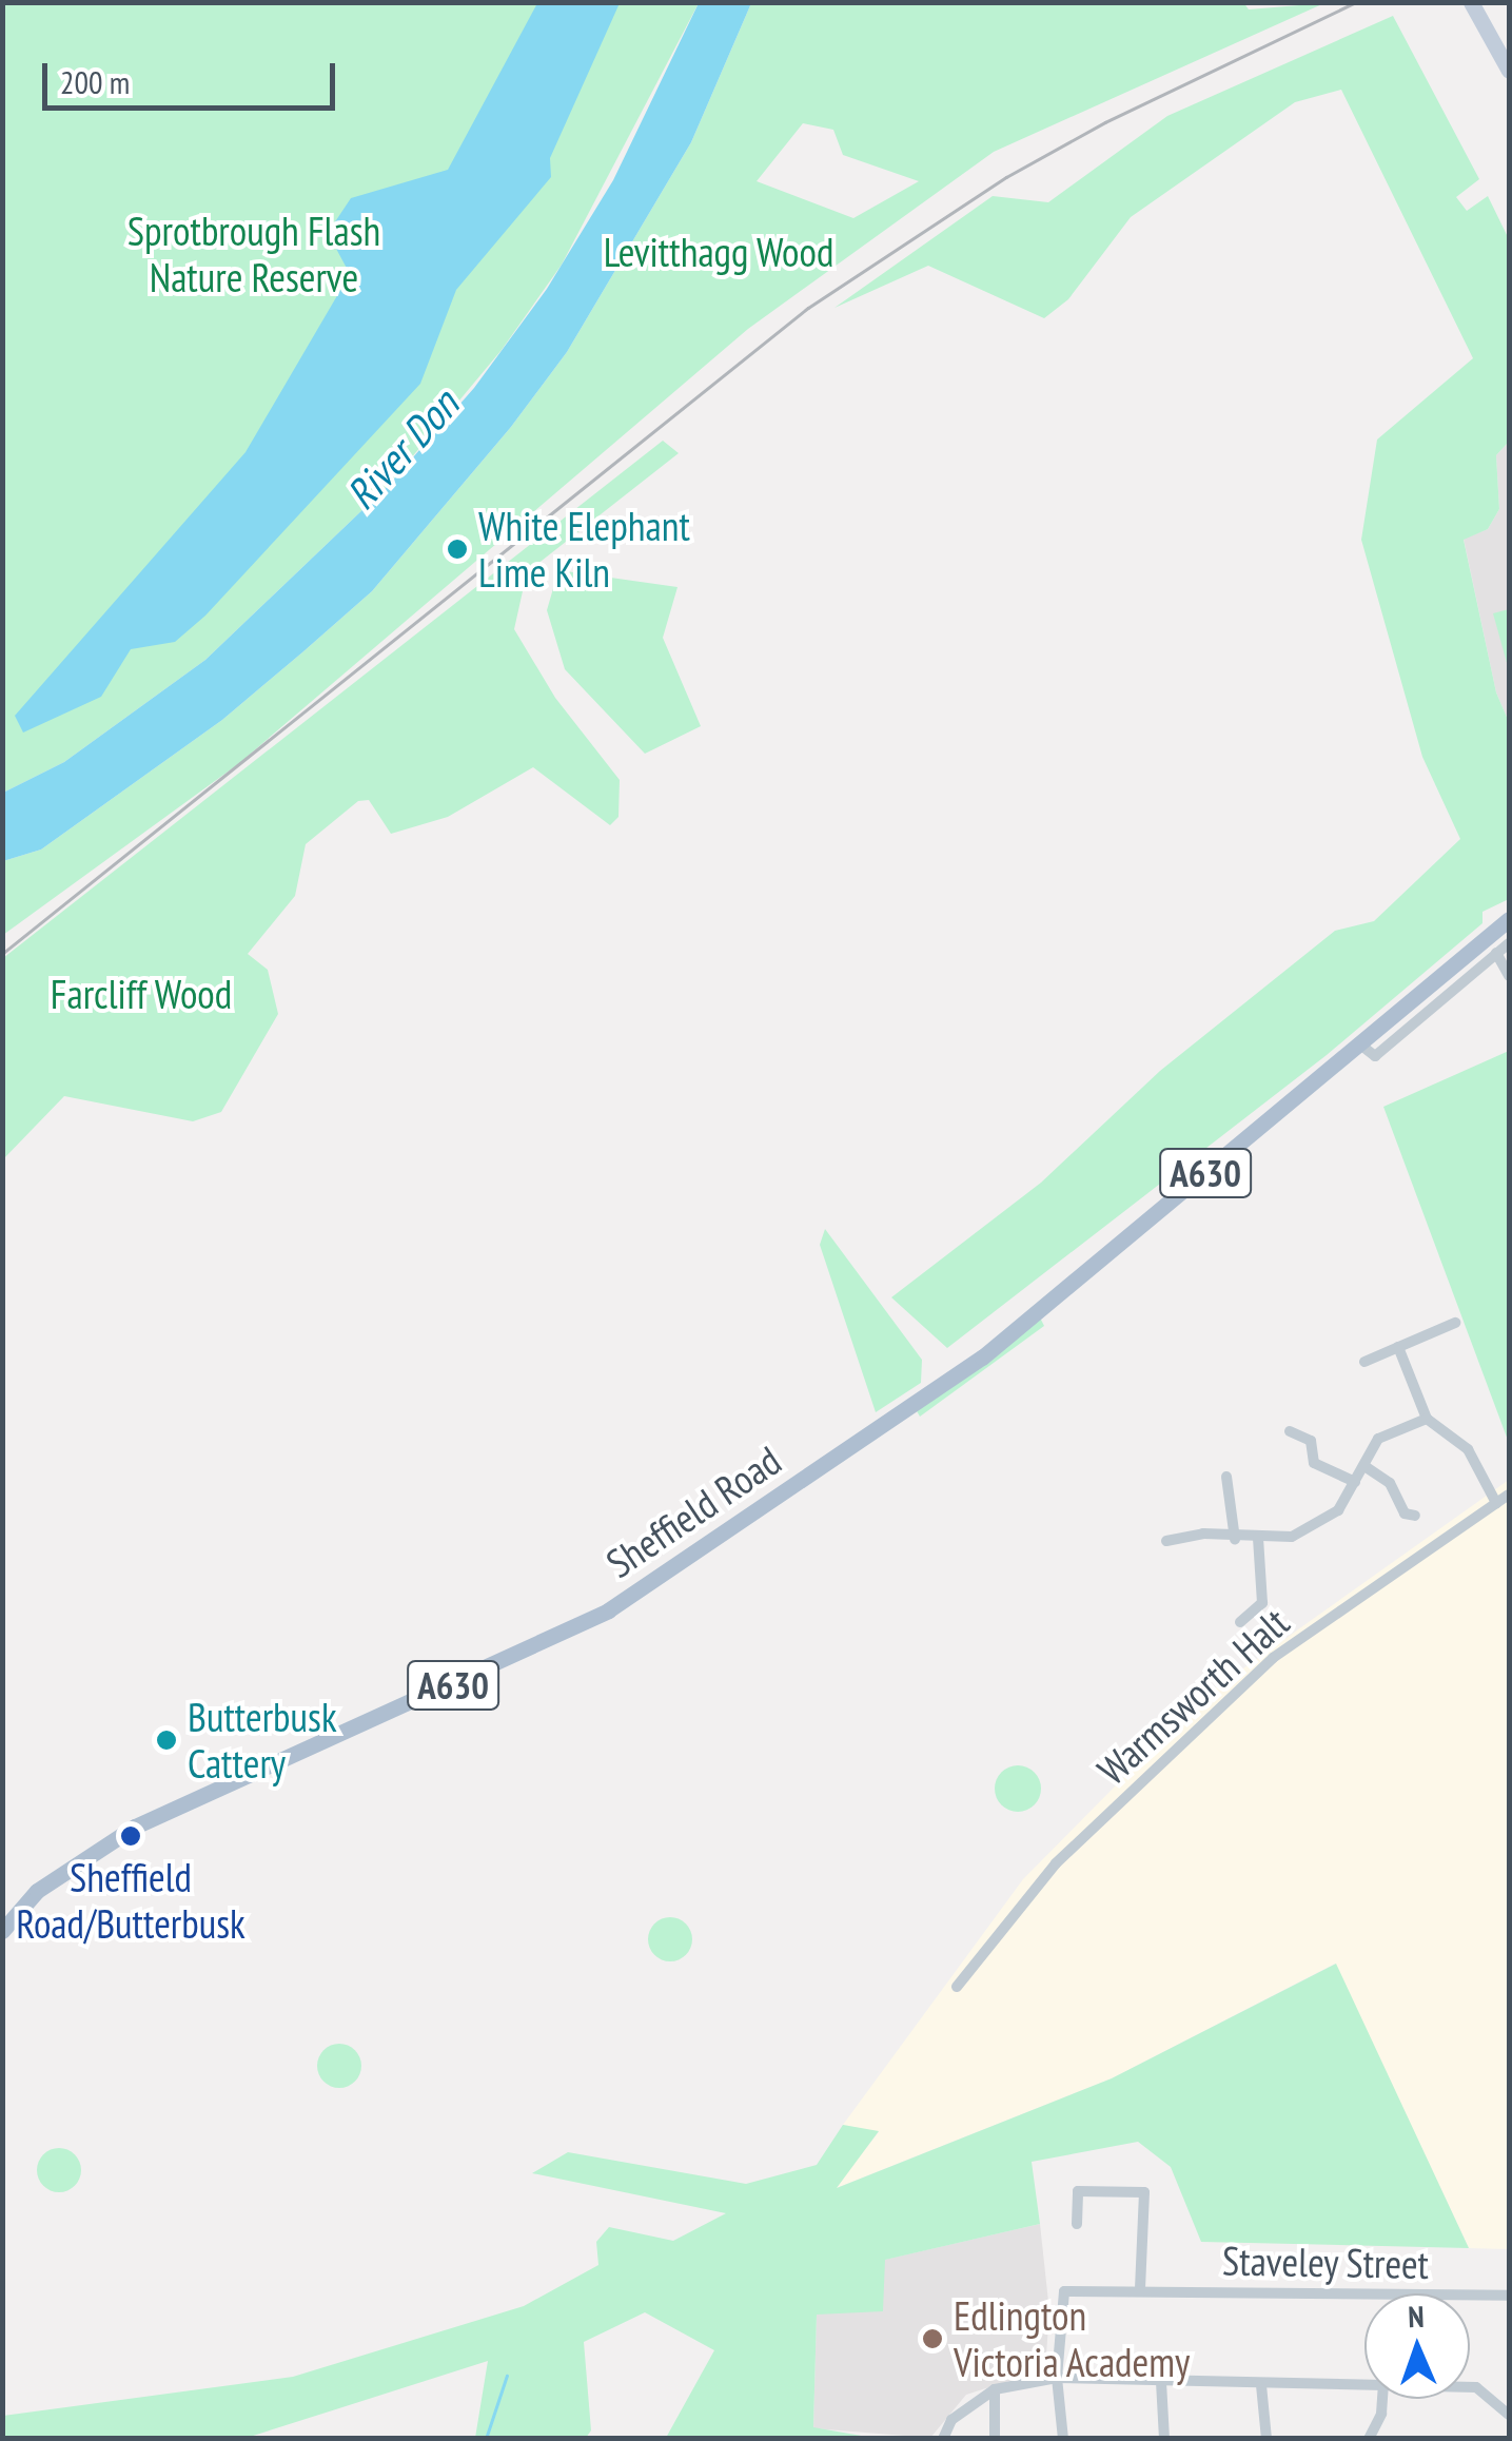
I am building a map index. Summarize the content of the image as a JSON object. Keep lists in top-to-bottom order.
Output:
{
  "streets": {
    "main road": ["A630", "Sheffield Road"],
    "street": ["Warmsworth Halt", "Staveley Street"]
  },
  "water": ["River Don"],
  "parks": ["Sprotbrough Flash Nature Reserve", "Levitthagg Wood", "Farcliff Wood"],
  "places": [
    "White Elephant Lime Kiln",
    "Butterbusk Cattery",
    "Sheffield Road/Butterbusk",
    "Edlington Victoria Academy"
  ],
  "scale_bar": "200 m",
  "north": "top"
}
